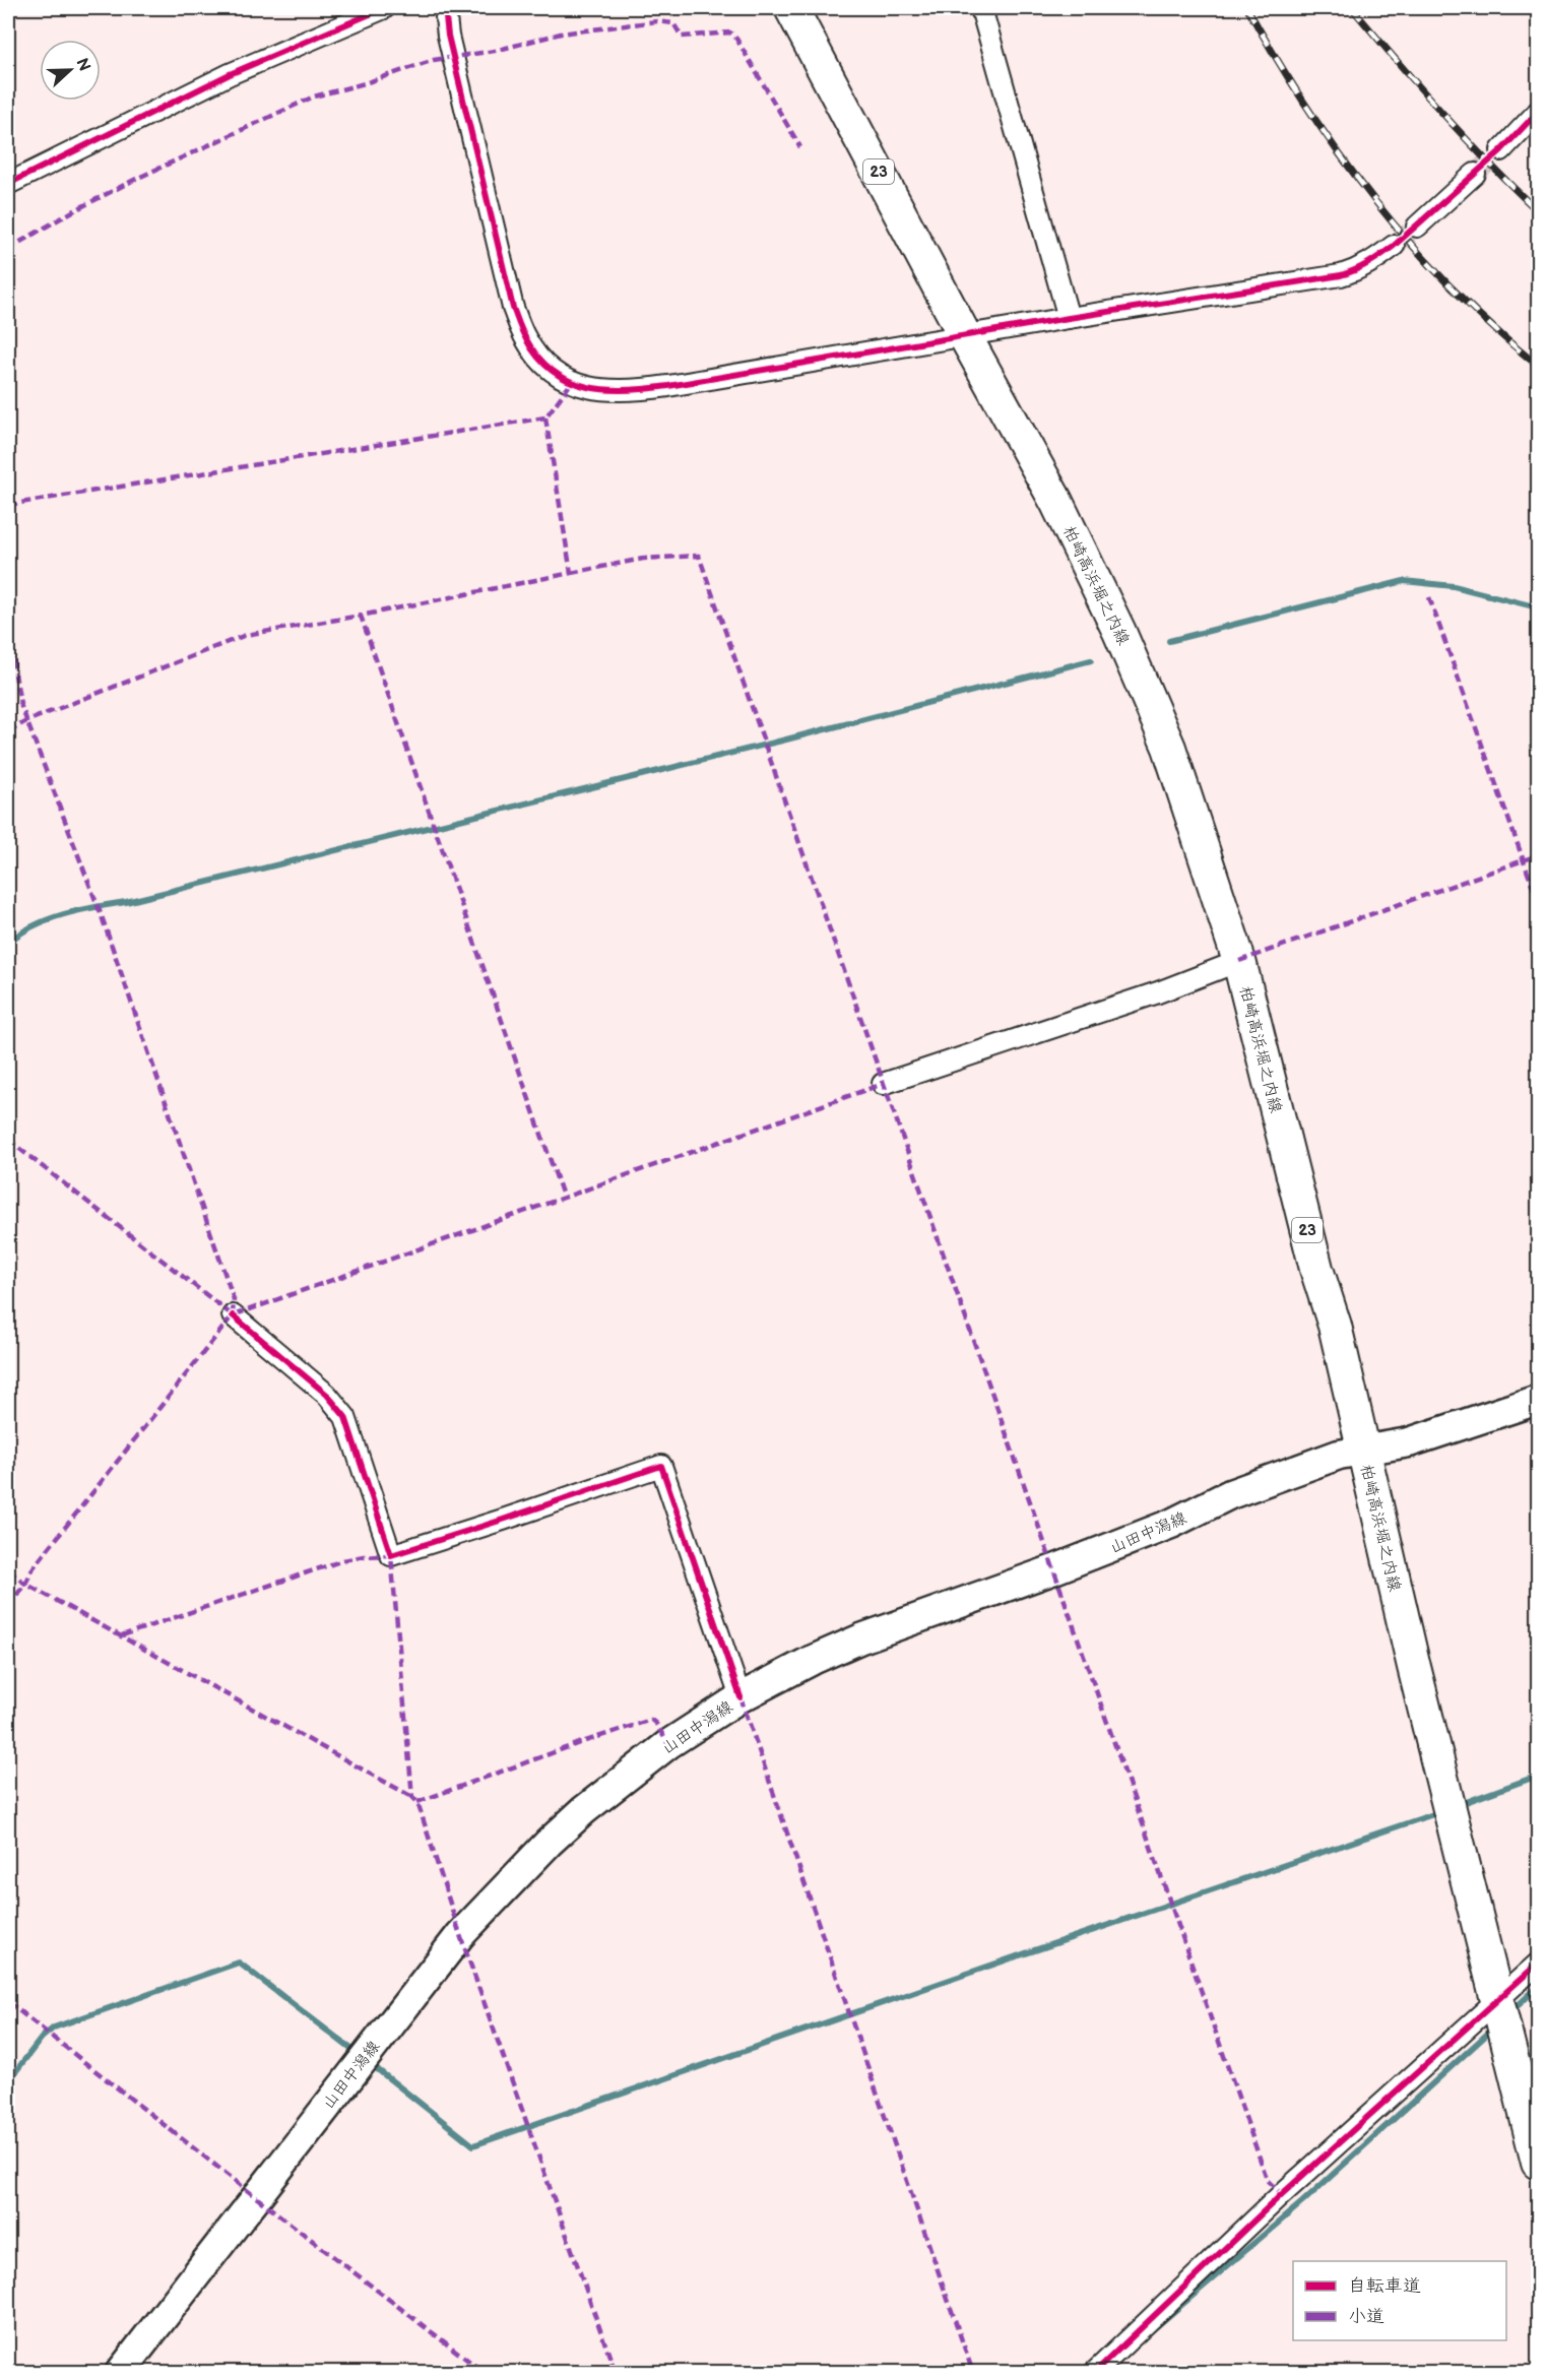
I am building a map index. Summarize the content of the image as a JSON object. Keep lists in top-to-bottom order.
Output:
{
  "streets": {
    "main road": ["23", "柏崎高浜堀之内線", "山田中潟線"]
  },
  "crossings": [
    ["柏崎高浜堀之内線", "山田中潟線"]
  ],
  "legend": ["自転車道", "小道"],
  "north": "right"
}
